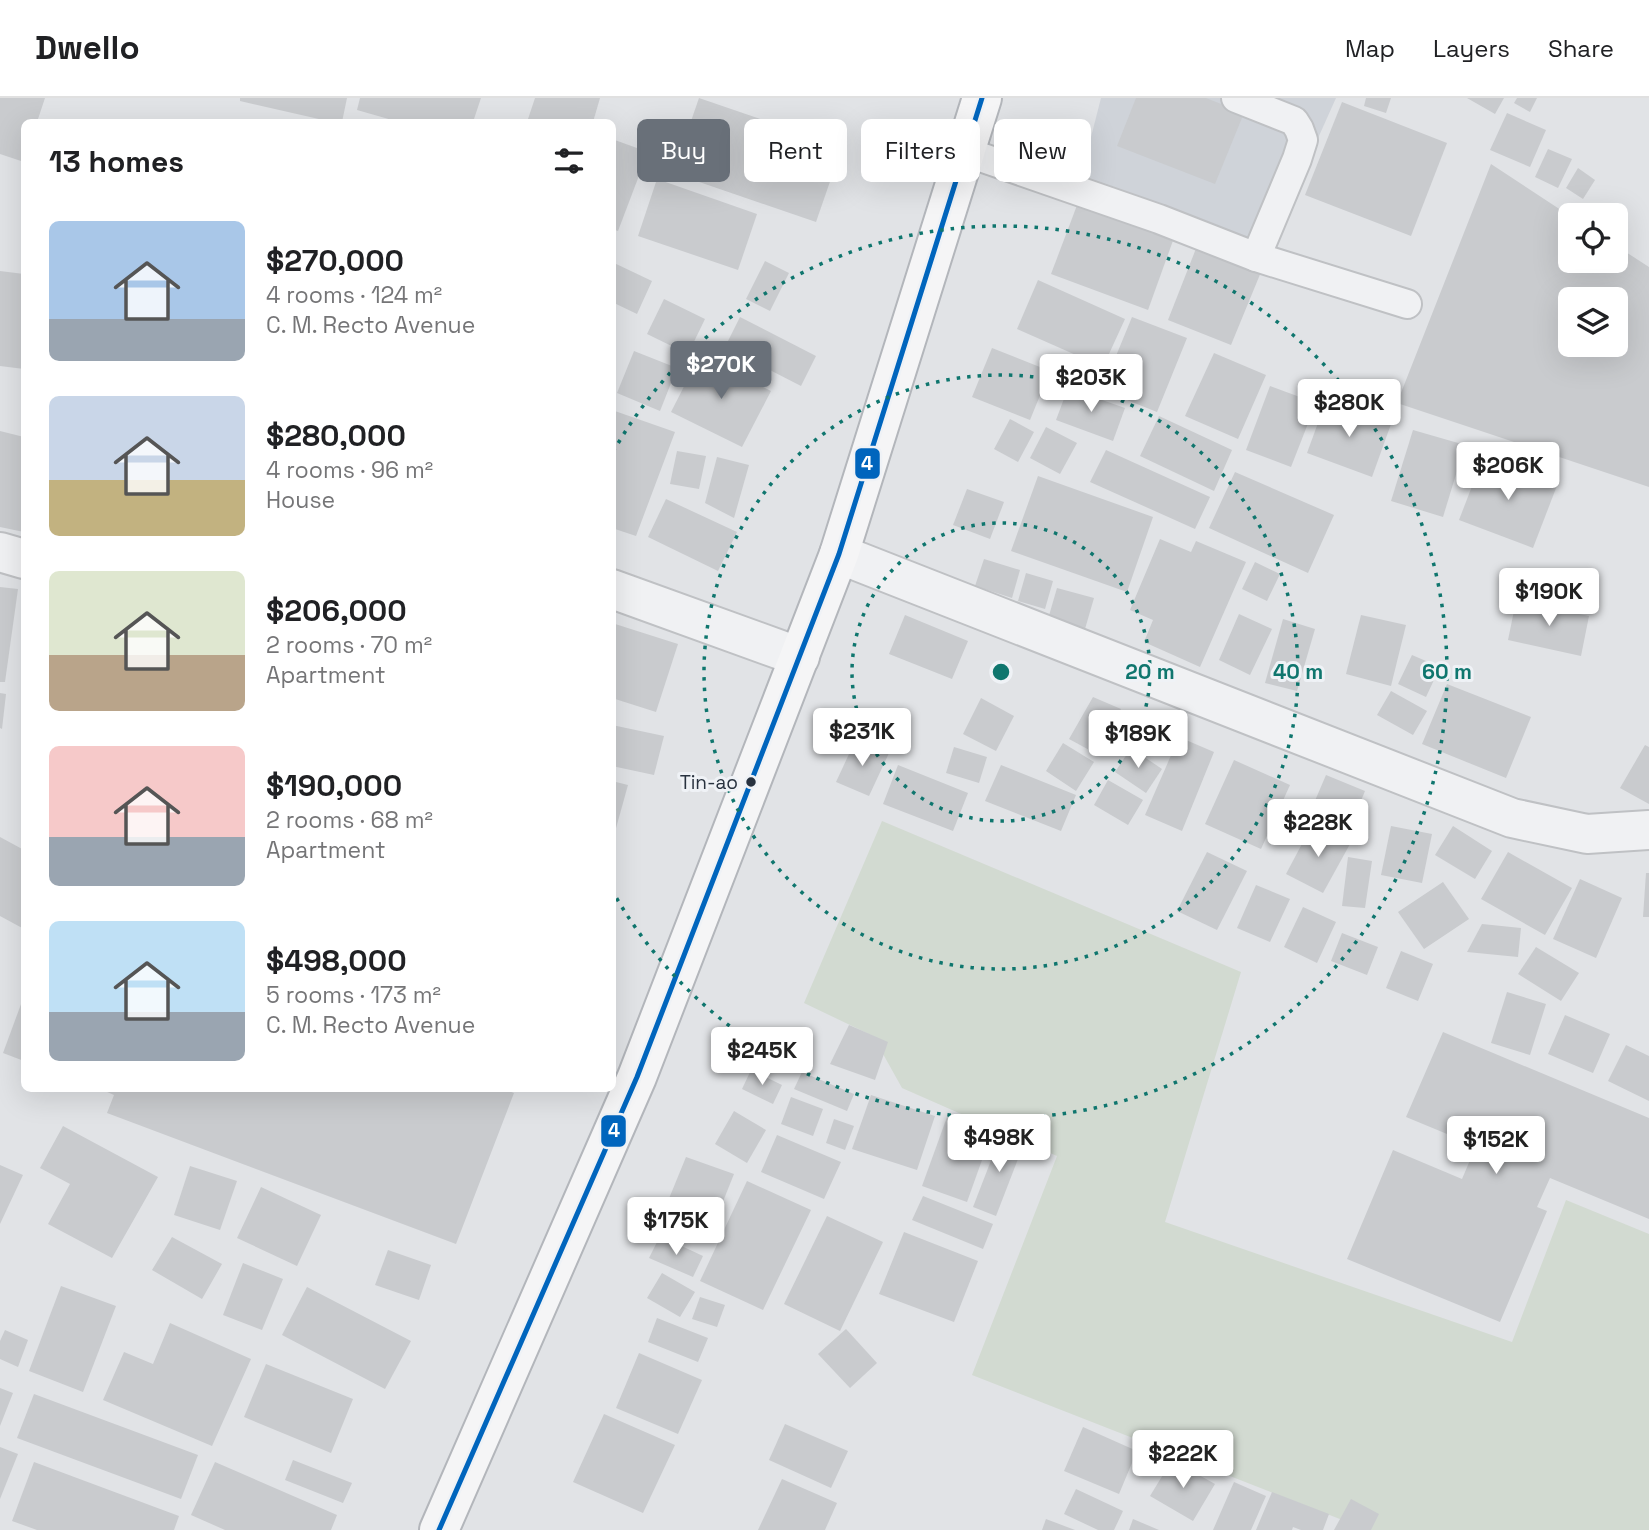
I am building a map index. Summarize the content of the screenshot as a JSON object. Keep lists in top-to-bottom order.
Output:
{
  "places": ["Tin-ao"],
  "lines": ["transit line 4"],
  "page": {
    "header": "Dwello",
    "nav": ["Map", "Layers", "Share"],
    "chip": [
      "Buy",
      "Rent",
      "Filters",
      "New"
    ],
    "heading": "13 homes",
    "list": [
      {
        "name": "$270,000",
        "note": "4 rooms · 124 m² · C. M. Recto Avenue"
      },
      {
        "name": "$280,000",
        "note": "4 rooms · 96 m² · House"
      },
      {
        "name": "$206,000",
        "note": "2 rooms · 70 m² · Apartment"
      },
      {
        "name": "$190,000",
        "note": "2 rooms · 68 m² · Apartment"
      },
      {
        "name": "$498,000",
        "note": "5 rooms · 173 m² · C. M. Recto Avenue"
      }
    ],
    "price": [
      "$270K",
      "$203K",
      "$280K",
      "$206K",
      "$190K",
      "$231K",
      "$189K",
      "$228K",
      "$245K",
      "$498K",
      "$152K",
      "$175K",
      "$222K"
    ]
  },
  "rings": ["20 m", "40 m", "60 m"]
}
